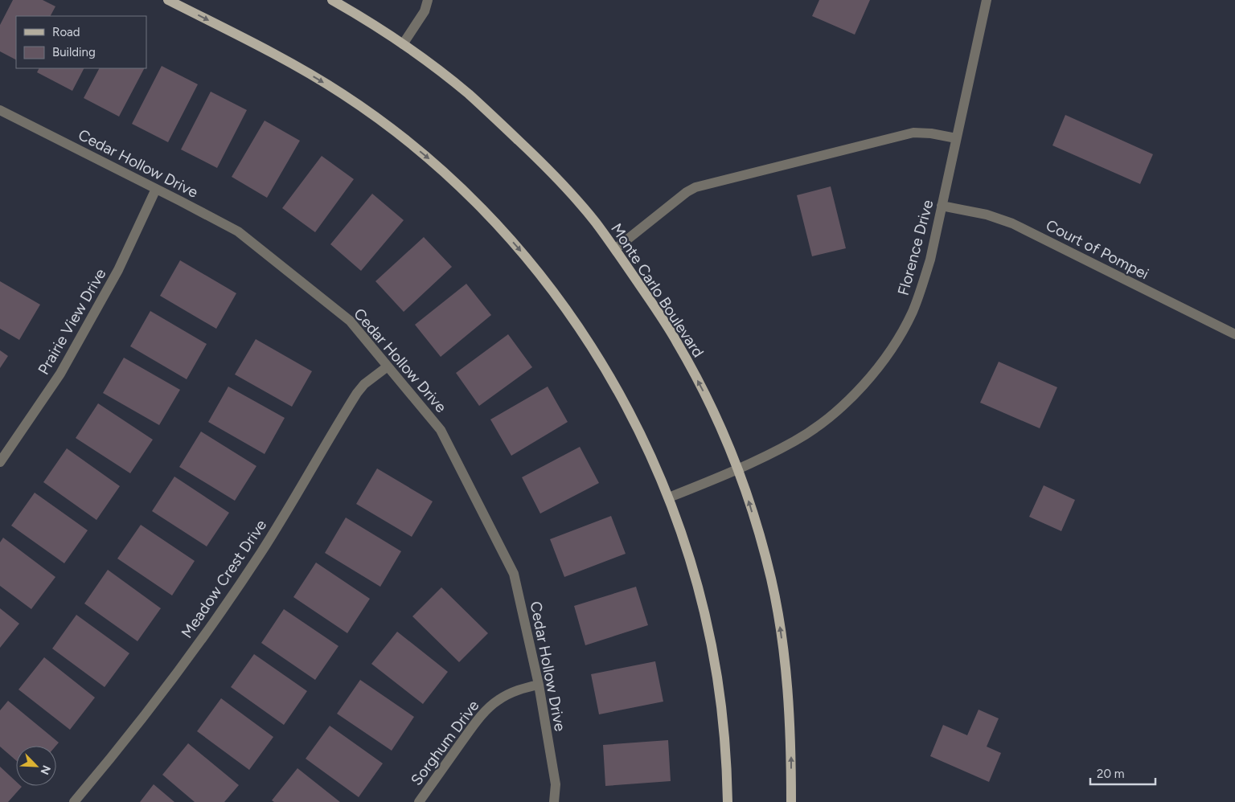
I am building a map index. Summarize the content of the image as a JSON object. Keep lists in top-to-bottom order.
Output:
{
  "streets": {
    "main road": ["Monte Carlo Boulevard"],
    "street": [
      "Cedar Hollow Drive",
      "Florence Drive",
      "Court of Pompei",
      "Prairie View Drive",
      "Meadow Crest Drive",
      "Sorghum Drive"
    ]
  },
  "crossings": [
    ["Cedar Hollow Drive", "Prairie View Drive"],
    ["Cedar Hollow Drive", "Meadow Crest Drive"],
    ["Cedar Hollow Drive", "Sorghum Drive"],
    ["Florence Drive", "Court of Pompei"],
    ["Florence Drive", "Monte Carlo Boulevard"]
  ],
  "legend": ["Road", "Building"],
  "scale_bar": "20 m",
  "north": "bottom right"
}
